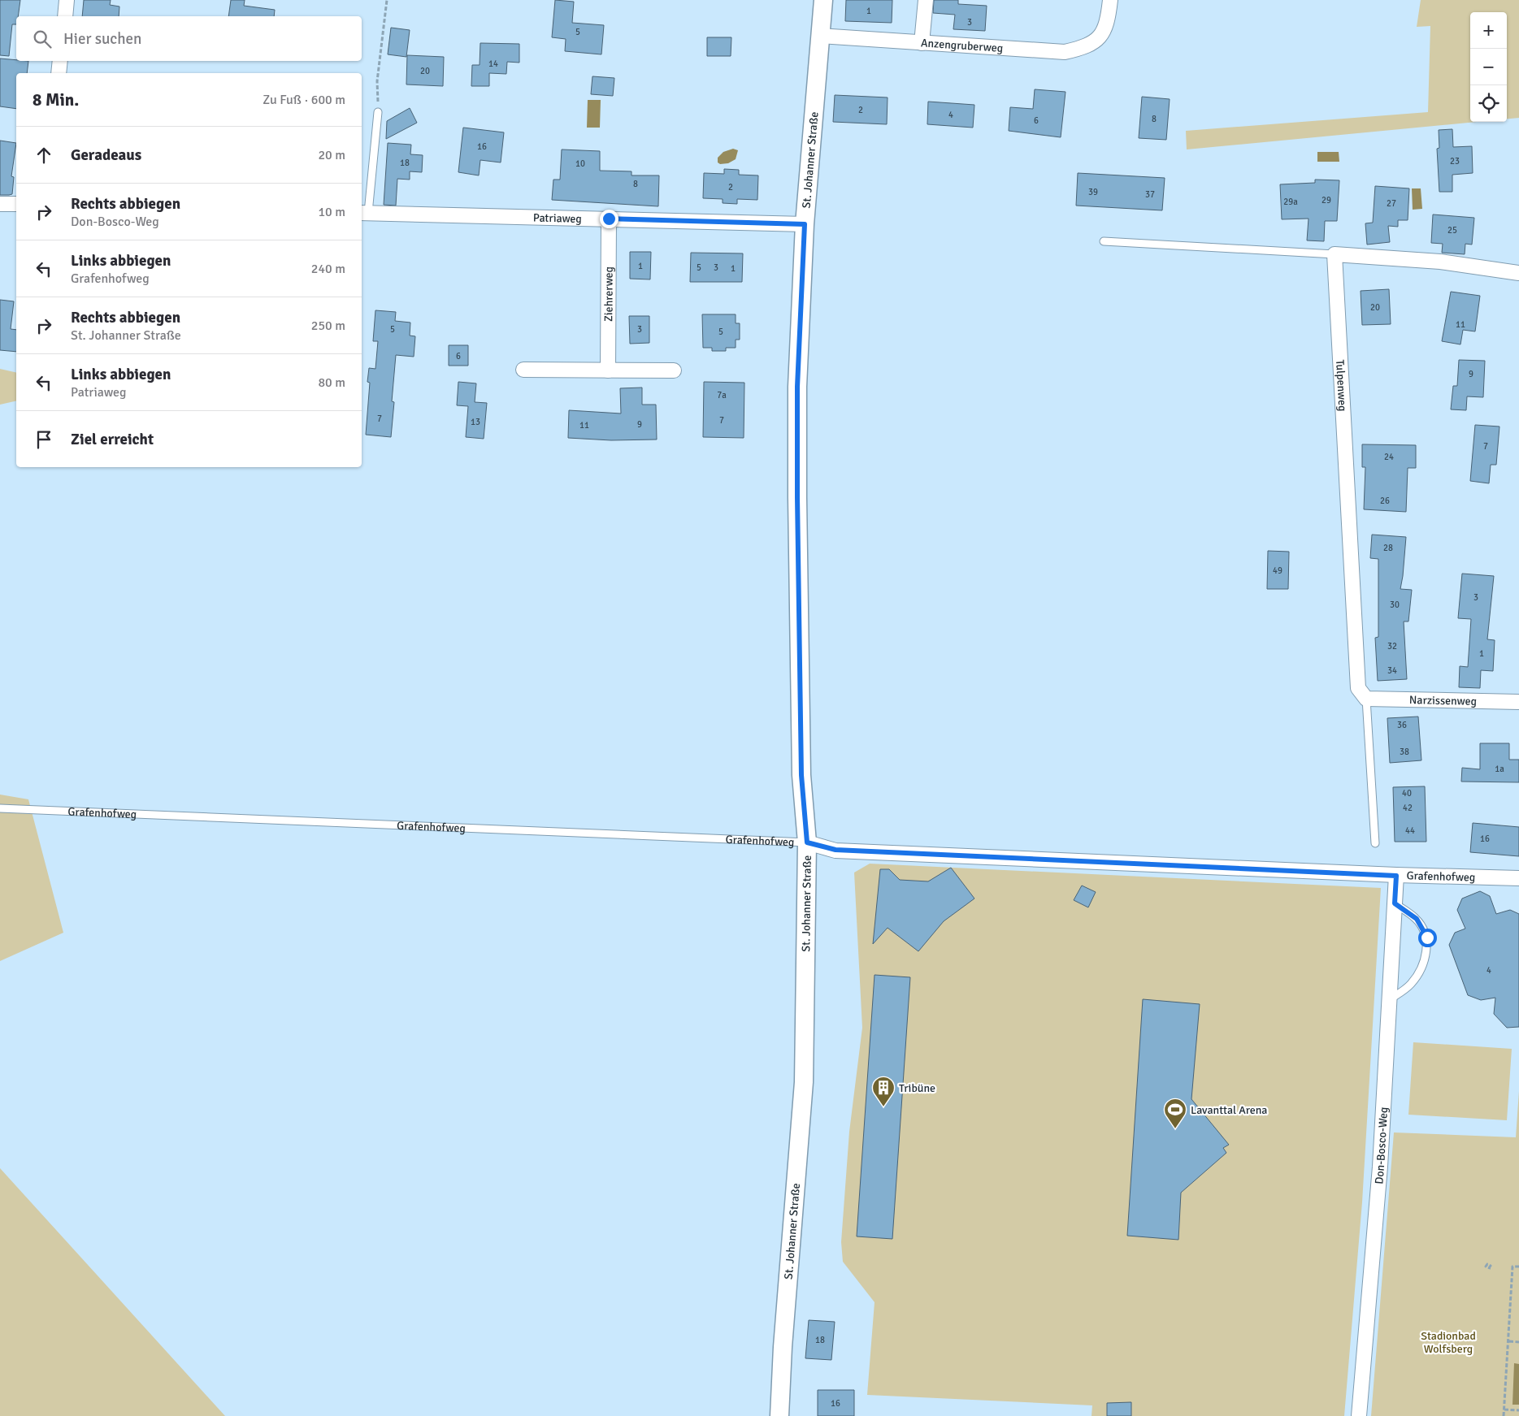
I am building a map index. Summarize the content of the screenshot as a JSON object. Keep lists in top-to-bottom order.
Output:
{
  "streets": {
    "street": [
      "Anzengruberweg",
      "St. Johanner Straße",
      "Patriaweg",
      "Ziehrerweg",
      "Tulpenweg",
      "Narzissenweg",
      "Grafenhofweg",
      "Don-Bosco-Weg"
    ]
  },
  "crossings": [
    ["Anzengruberweg", "St. Johanner Straße"],
    ["St. Johanner Straße", "Patriaweg"],
    ["St. Johanner Straße", "Grafenhofweg"],
    ["Patriaweg", "Ziehrerweg"],
    ["Tulpenweg", "Narzissenweg"],
    ["Grafenhofweg", "Don-Bosco-Weg"]
  ],
  "parks": ["Stadionbad Wolfsberg"],
  "places": {
    "building": ["Tribüne"],
    "sports": ["Lavanttal Arena"]
  },
  "house_numbers": [
    "1",
    "3",
    "5",
    "14",
    "20",
    "2",
    "4",
    "8",
    "6",
    "16",
    "23",
    "18",
    "10",
    "8",
    "2",
    "39",
    "37",
    "29",
    "29a",
    "27",
    "25",
    "1",
    "5",
    "3",
    "1",
    "20",
    "11",
    "5",
    "3",
    "5",
    "6",
    "9",
    "7a",
    "7",
    "7",
    "13",
    "9",
    "11",
    "7",
    "24",
    "26",
    "28",
    "49",
    "3",
    "30",
    "32",
    "1",
    "34",
    "36",
    "38",
    "1a",
    "40",
    "42",
    "44",
    "16",
    "4",
    "18",
    "16"
  ],
  "page": {
    "map_buttons": ["+", "−"],
    "search": "Hier suchen",
    "heading": ["8 Min.", "Zu Fuß · 600 m"],
    "list": [
      ["Geradeaus", "20 m"],
      ["Rechts abbiegen", "Don-Bosco-Weg", "10 m"],
      ["Links abbiegen", "Grafenhofweg", "240 m"],
      ["Rechts abbiegen", "St. Johanner Straße", "250 m"],
      ["Links abbiegen", "Patriaweg", "80 m"],
      "Ziel erreicht"
    ]
  }
}
